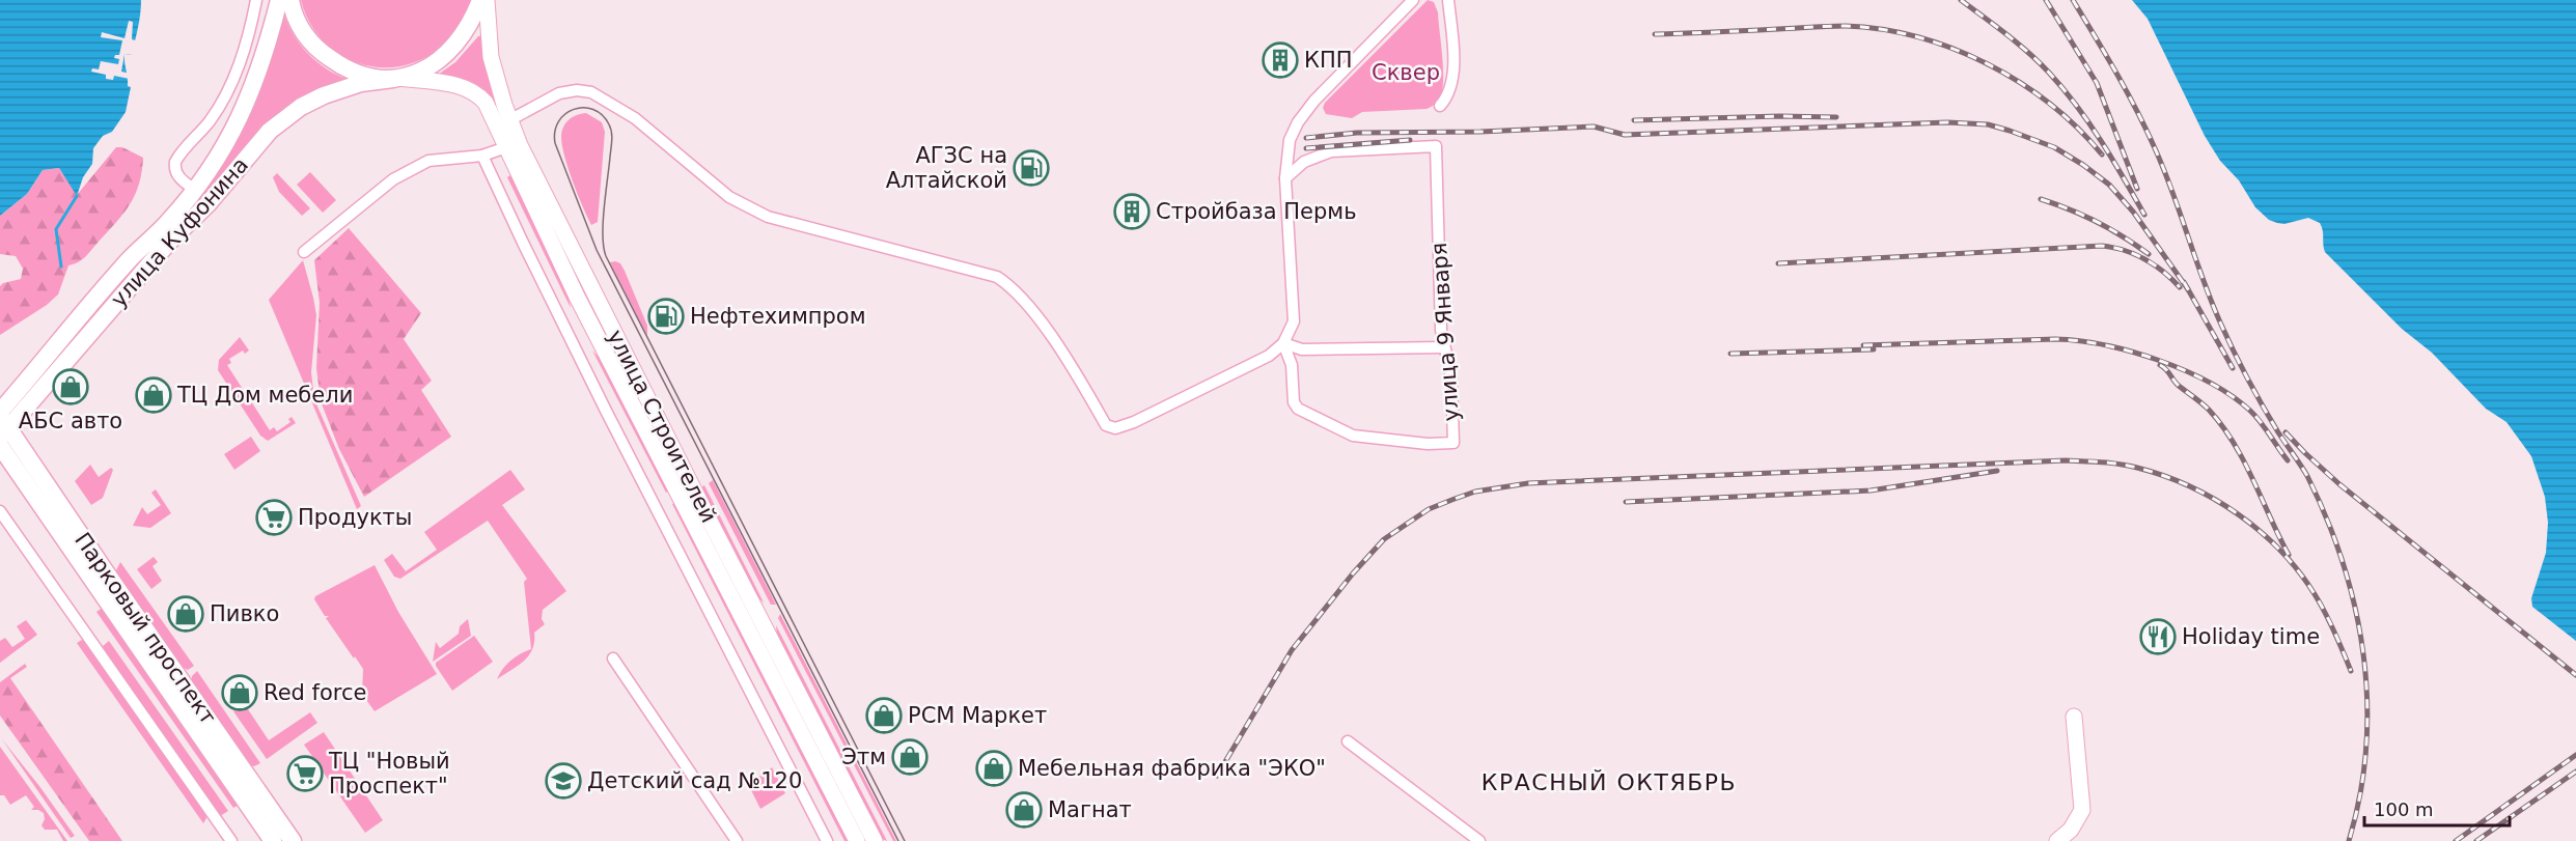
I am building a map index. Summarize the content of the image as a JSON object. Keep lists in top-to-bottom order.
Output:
{
  "streets": {
    "main road": ["улица Куфонина", "улица Строителей", "Парковый проспект"],
    "street": ["улица 9 Января"]
  },
  "crossings": [
    ["улица Куфонина", "улица Строителей"],
    ["улица Куфонина", "Парковый проспект"]
  ],
  "districts": ["КРАСНЫЙ ОКТЯБРЬ"],
  "parks": ["Сквер"],
  "places": {
    "building": ["КПП", "Стройбаза Пермь"],
    "fuel station": ["АГЗС на Алтайской", "Нефтехимпром"],
    "shop": [
      "АБС авто",
      "ТЦ Дом мебели",
      "Пивко",
      "Red force",
      "РСМ Маркет",
      "Этм",
      "Мебельная фабрика \"ЭКО\"",
      "Магнат"
    ],
    "supermarket": ["Продукты", "ТЦ \"Новый Проспект\""],
    "restaurant": ["Holiday time"],
    "school or university": ["Детский сад №120"]
  },
  "scale_bar": "100 m"
}
